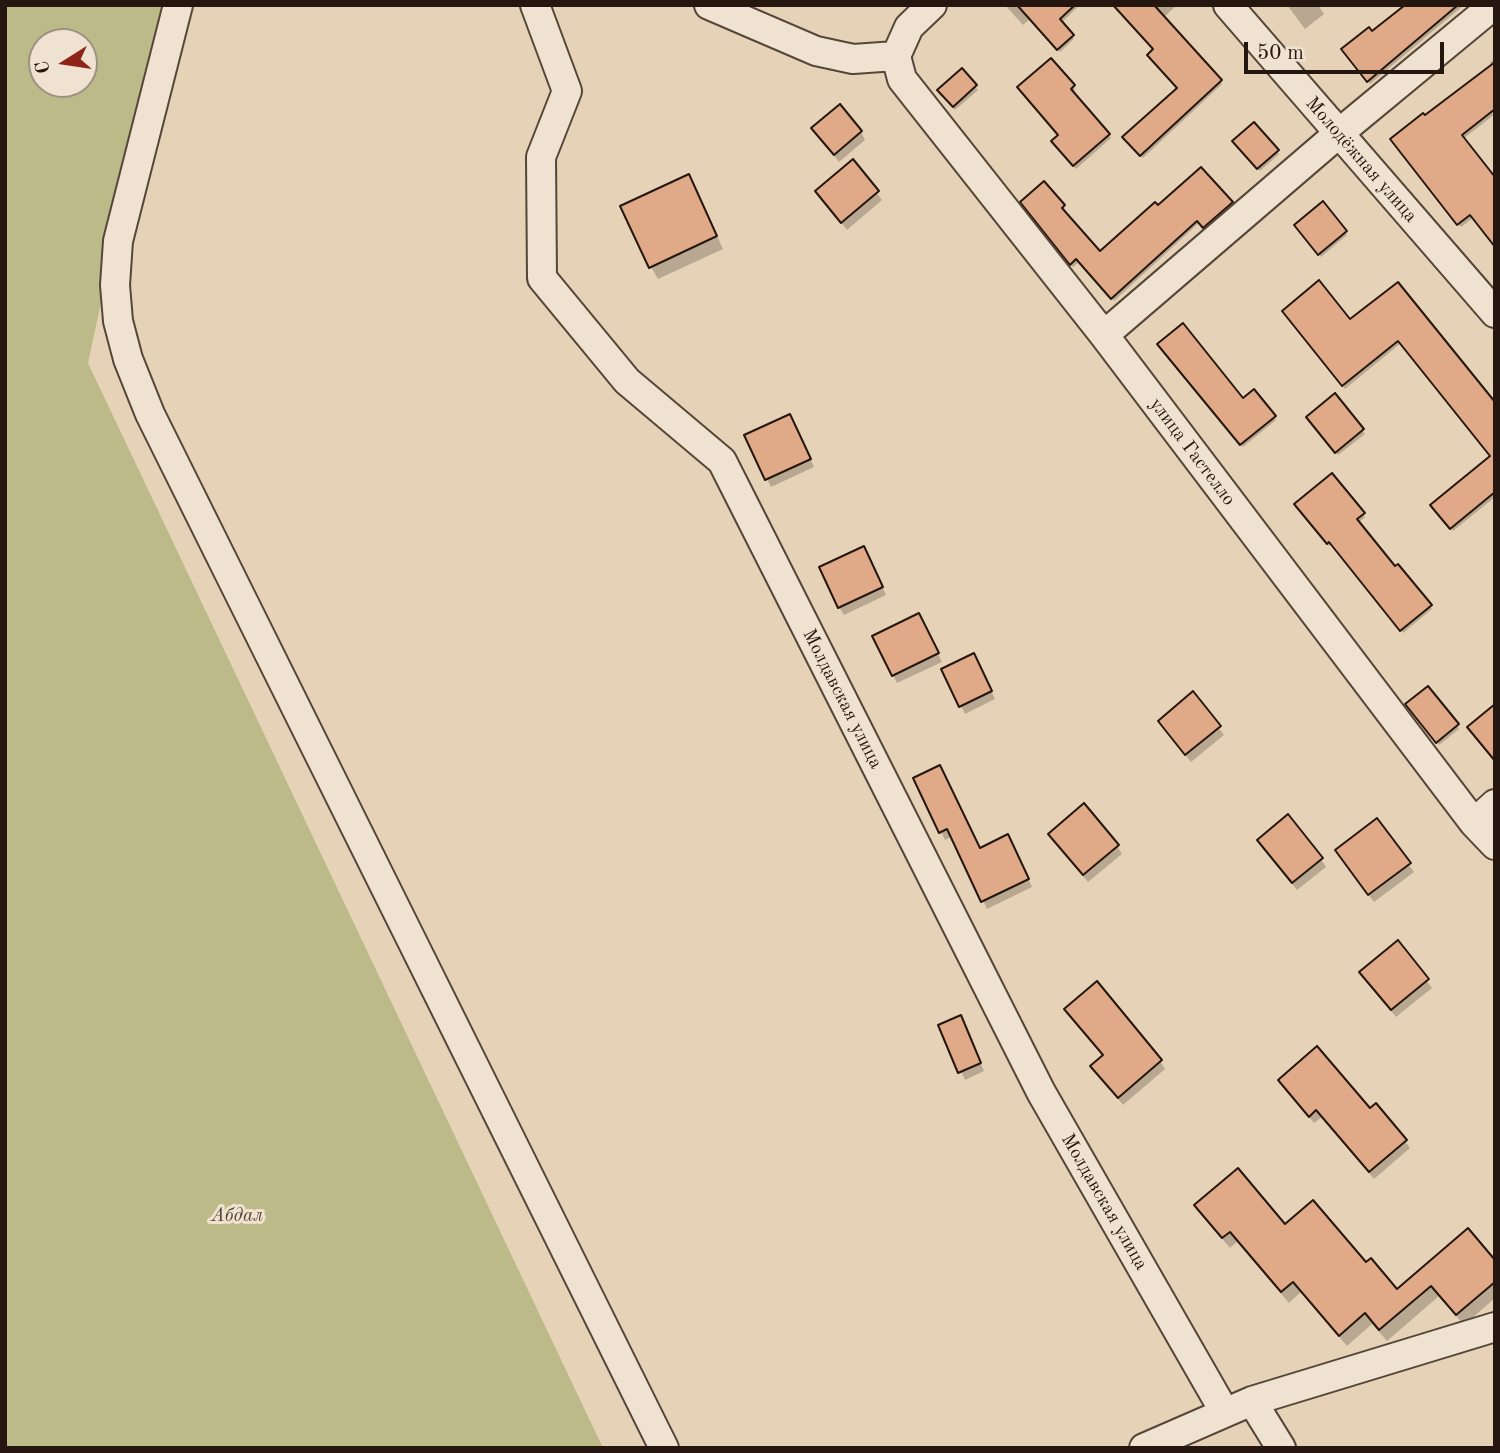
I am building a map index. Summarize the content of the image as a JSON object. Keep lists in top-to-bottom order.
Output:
{
  "streets": {
    "street": ["Молодёжная улица", "улица Гастелло", "Молдавская улица"]
  },
  "parks": ["Абдал"],
  "scale_bar": "50 m",
  "north": "left"
}
